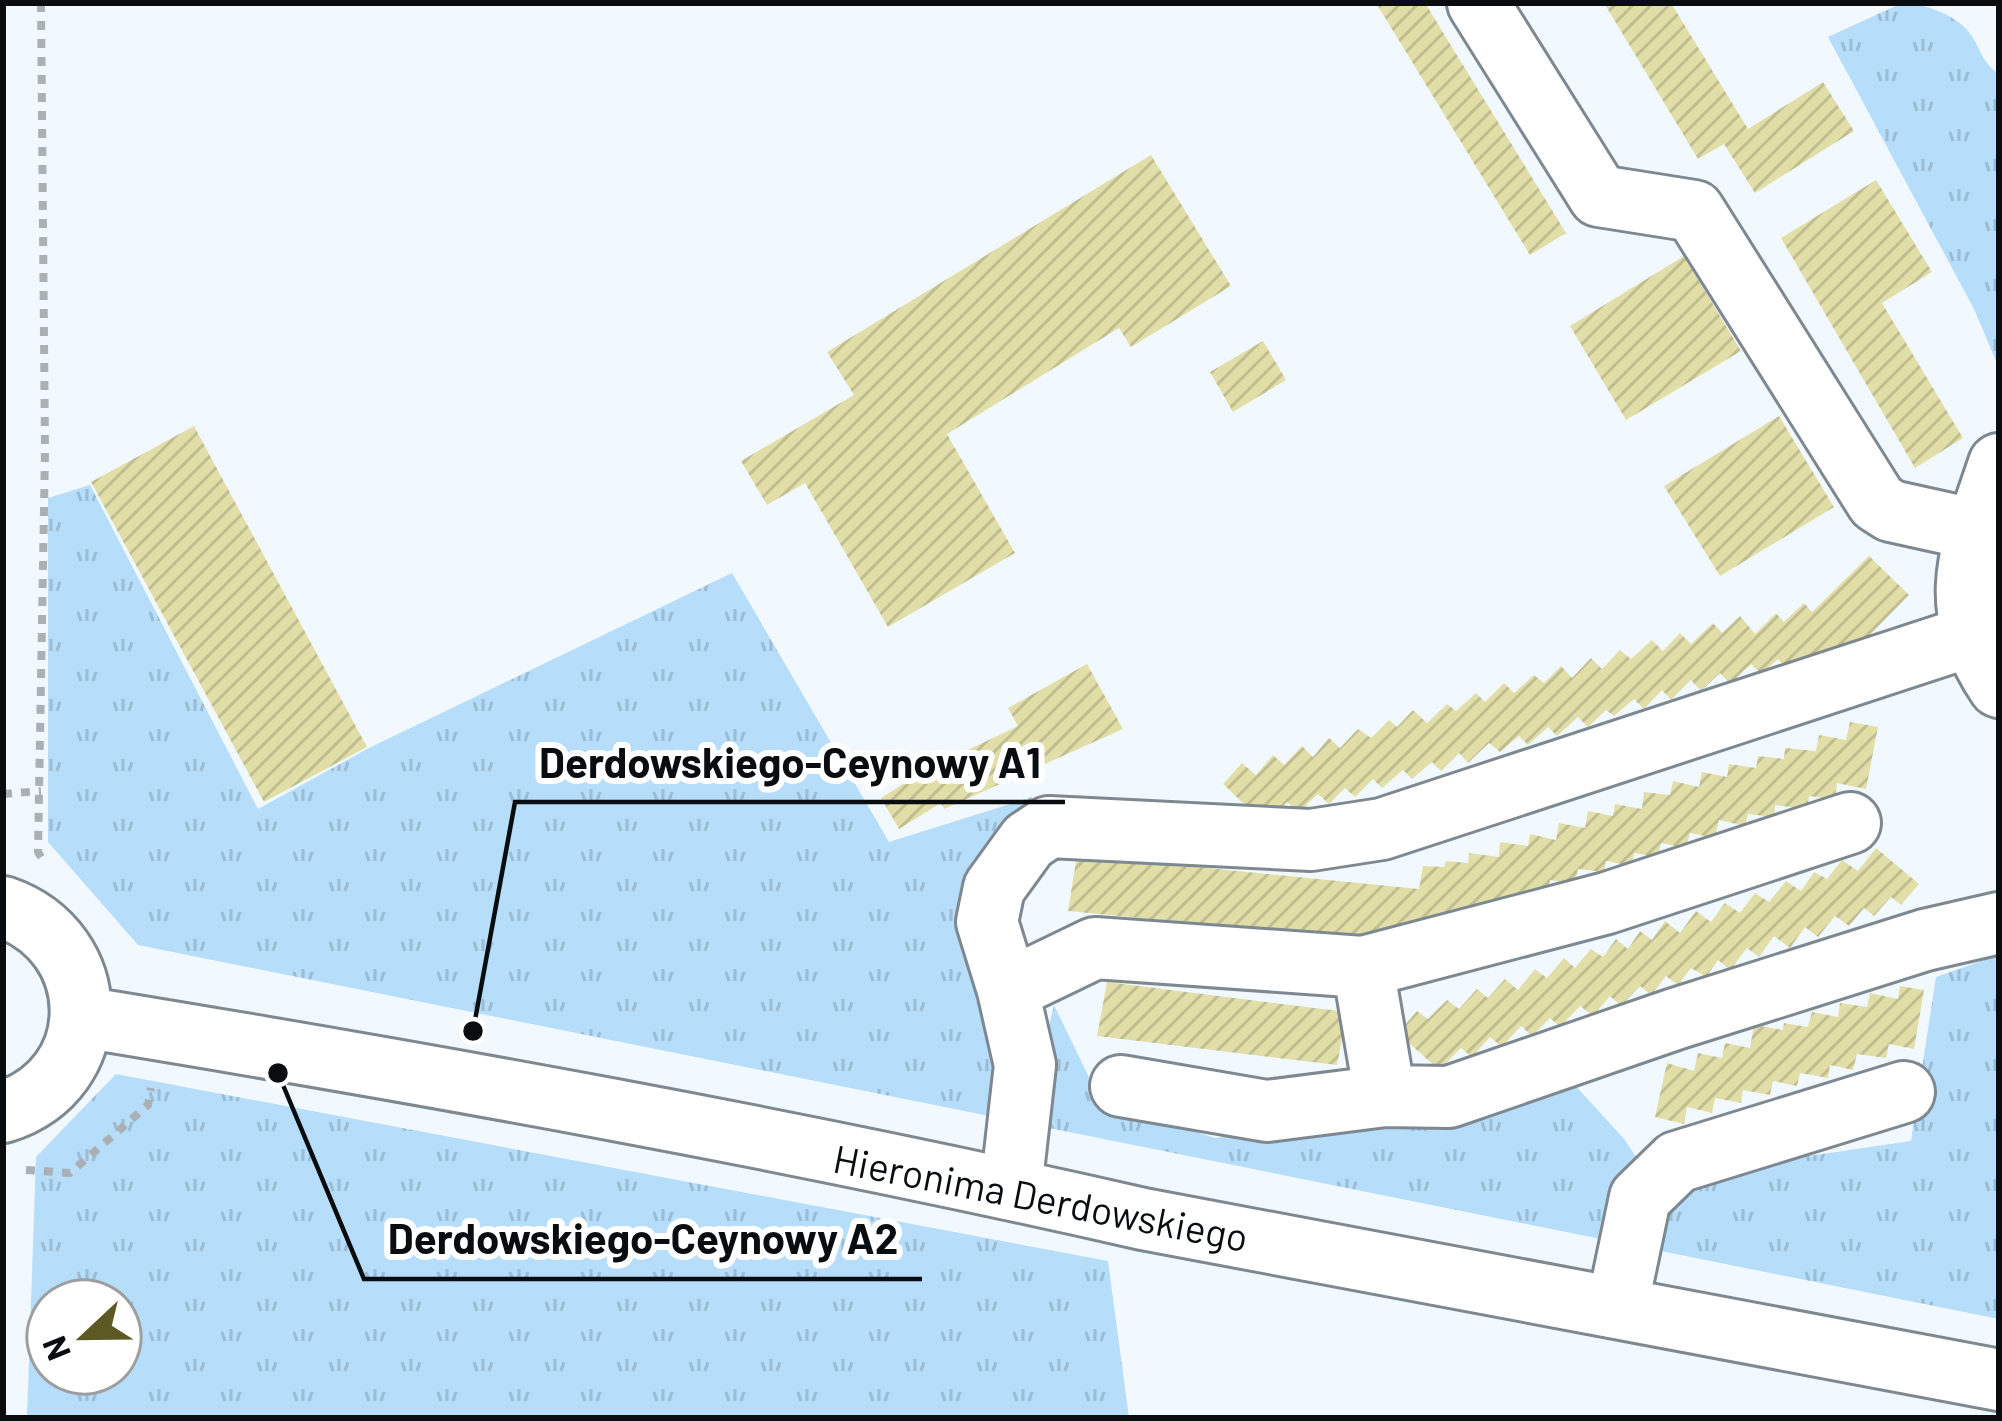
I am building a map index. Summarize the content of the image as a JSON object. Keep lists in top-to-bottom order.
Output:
{
  "streets": {
    "street": ["Hieronima Derdowskiego"]
  },
  "places": ["Derdowskiego-Ceynowy A1", "Derdowskiego-Ceynowy A2"],
  "north": "left"
}
